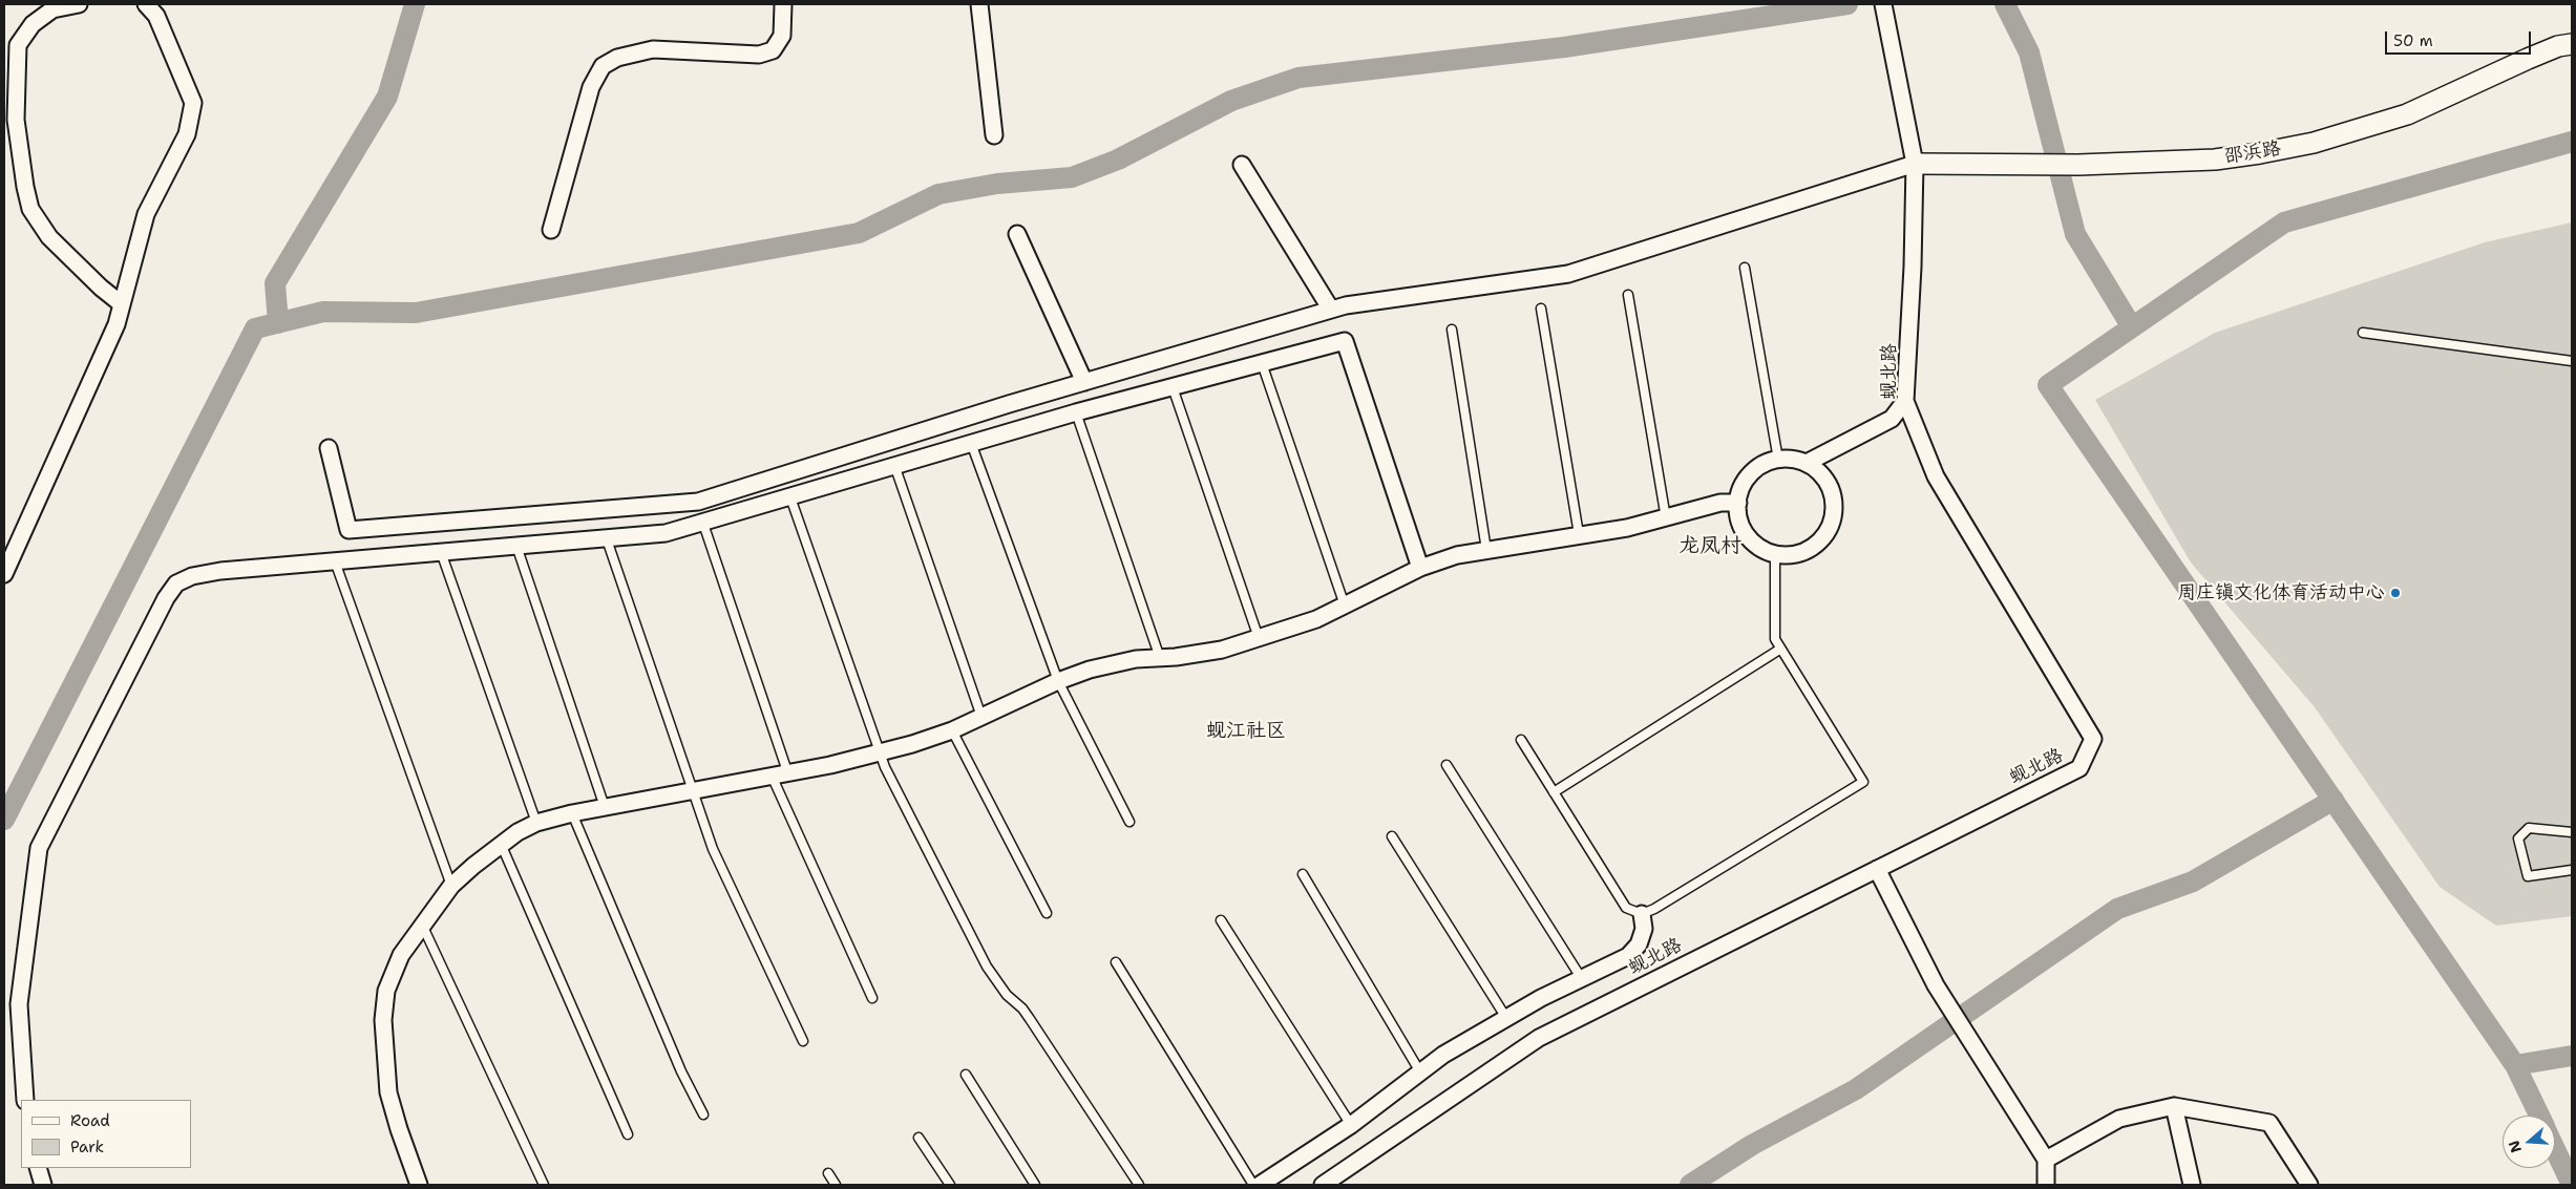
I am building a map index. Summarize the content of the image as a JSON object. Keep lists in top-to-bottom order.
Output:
{
  "streets": {
    "street": ["邵浜路", "蚬北路"]
  },
  "crossings": [
    ["邵浜路", "蚬北路"]
  ],
  "districts": ["龙凤村", "蚬江社区"],
  "places": ["周庄镇文化体育活动中心"],
  "legend": ["Road", "Park"],
  "scale_bar": "50 m",
  "north": "left"
}
